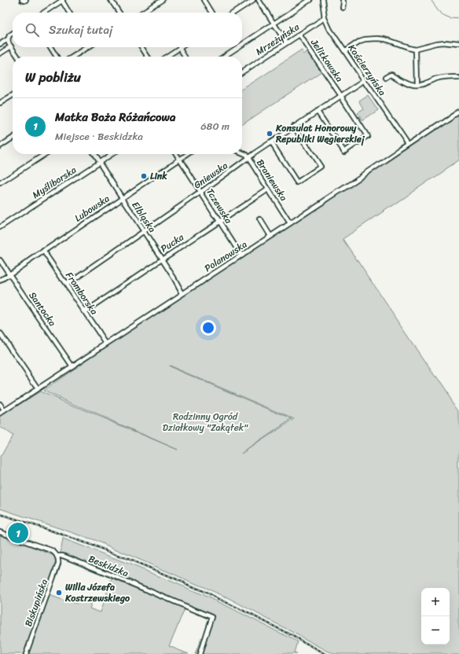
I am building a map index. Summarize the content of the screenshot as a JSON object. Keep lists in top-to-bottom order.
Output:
{
  "streets": {
    "street": [
      "Mrzeżyńska",
      "Jelitkowska",
      "Kościerzyńska",
      "Gniewska",
      "Braniewska",
      "Myśliborska",
      "Tczewska",
      "Lubowska",
      "Elbląska",
      "Pucka",
      "Polanowska",
      "Fromborska",
      "Santocka",
      "Beskidzka",
      "Biskupińska"
    ]
  },
  "crossings": [
    ["Mrzeżyńska", "Jelitkowska"],
    ["Mrzeżyńska", "Kościerzyńska"],
    ["Jelitkowska", "Gniewska"],
    ["Kościerzyńska", "Gniewska"],
    ["Kościerzyńska", "Polanowska"],
    ["Gniewska", "Braniewska"],
    ["Gniewska", "Tczewska"],
    ["Gniewska", "Elbląska"],
    ["Gniewska", "Fromborska"],
    ["Braniewska", "Pucka"],
    ["Braniewska", "Polanowska"],
    ["Myśliborska", "Elbląska"],
    ["Tczewska", "Lubowska"],
    ["Tczewska", "Pucka"],
    ["Tczewska", "Polanowska"],
    ["Lubowska", "Elbląska"],
    ["Lubowska", "Fromborska"],
    ["Lubowska", "Santocka"],
    ["Elbląska", "Pucka"],
    ["Elbląska", "Polanowska"],
    ["Pucka", "Fromborska"],
    ["Polanowska", "Fromborska"],
    ["Polanowska", "Santocka"],
    ["Beskidzka", "Biskupińska"]
  ],
  "parks": ["Rodzinny Ogród Działkowy \"Zakątek\""],
  "places": ["Konsulat Honorowy Republiki Węgierskiej", "Link", "Willa Józefa Kostrzewskiego"],
  "page": {
    "search": "Szukaj tutaj",
    "heading": "W pobliżu",
    "list": [
      {
        "mark": "1",
        "name": "Matka Boża Różańcowa",
        "note": "Miejsce · Beskidzka",
        "value": "680 m"
      }
    ],
    "pins": "1",
    "map_buttons": ["+", "−"]
  }
}
